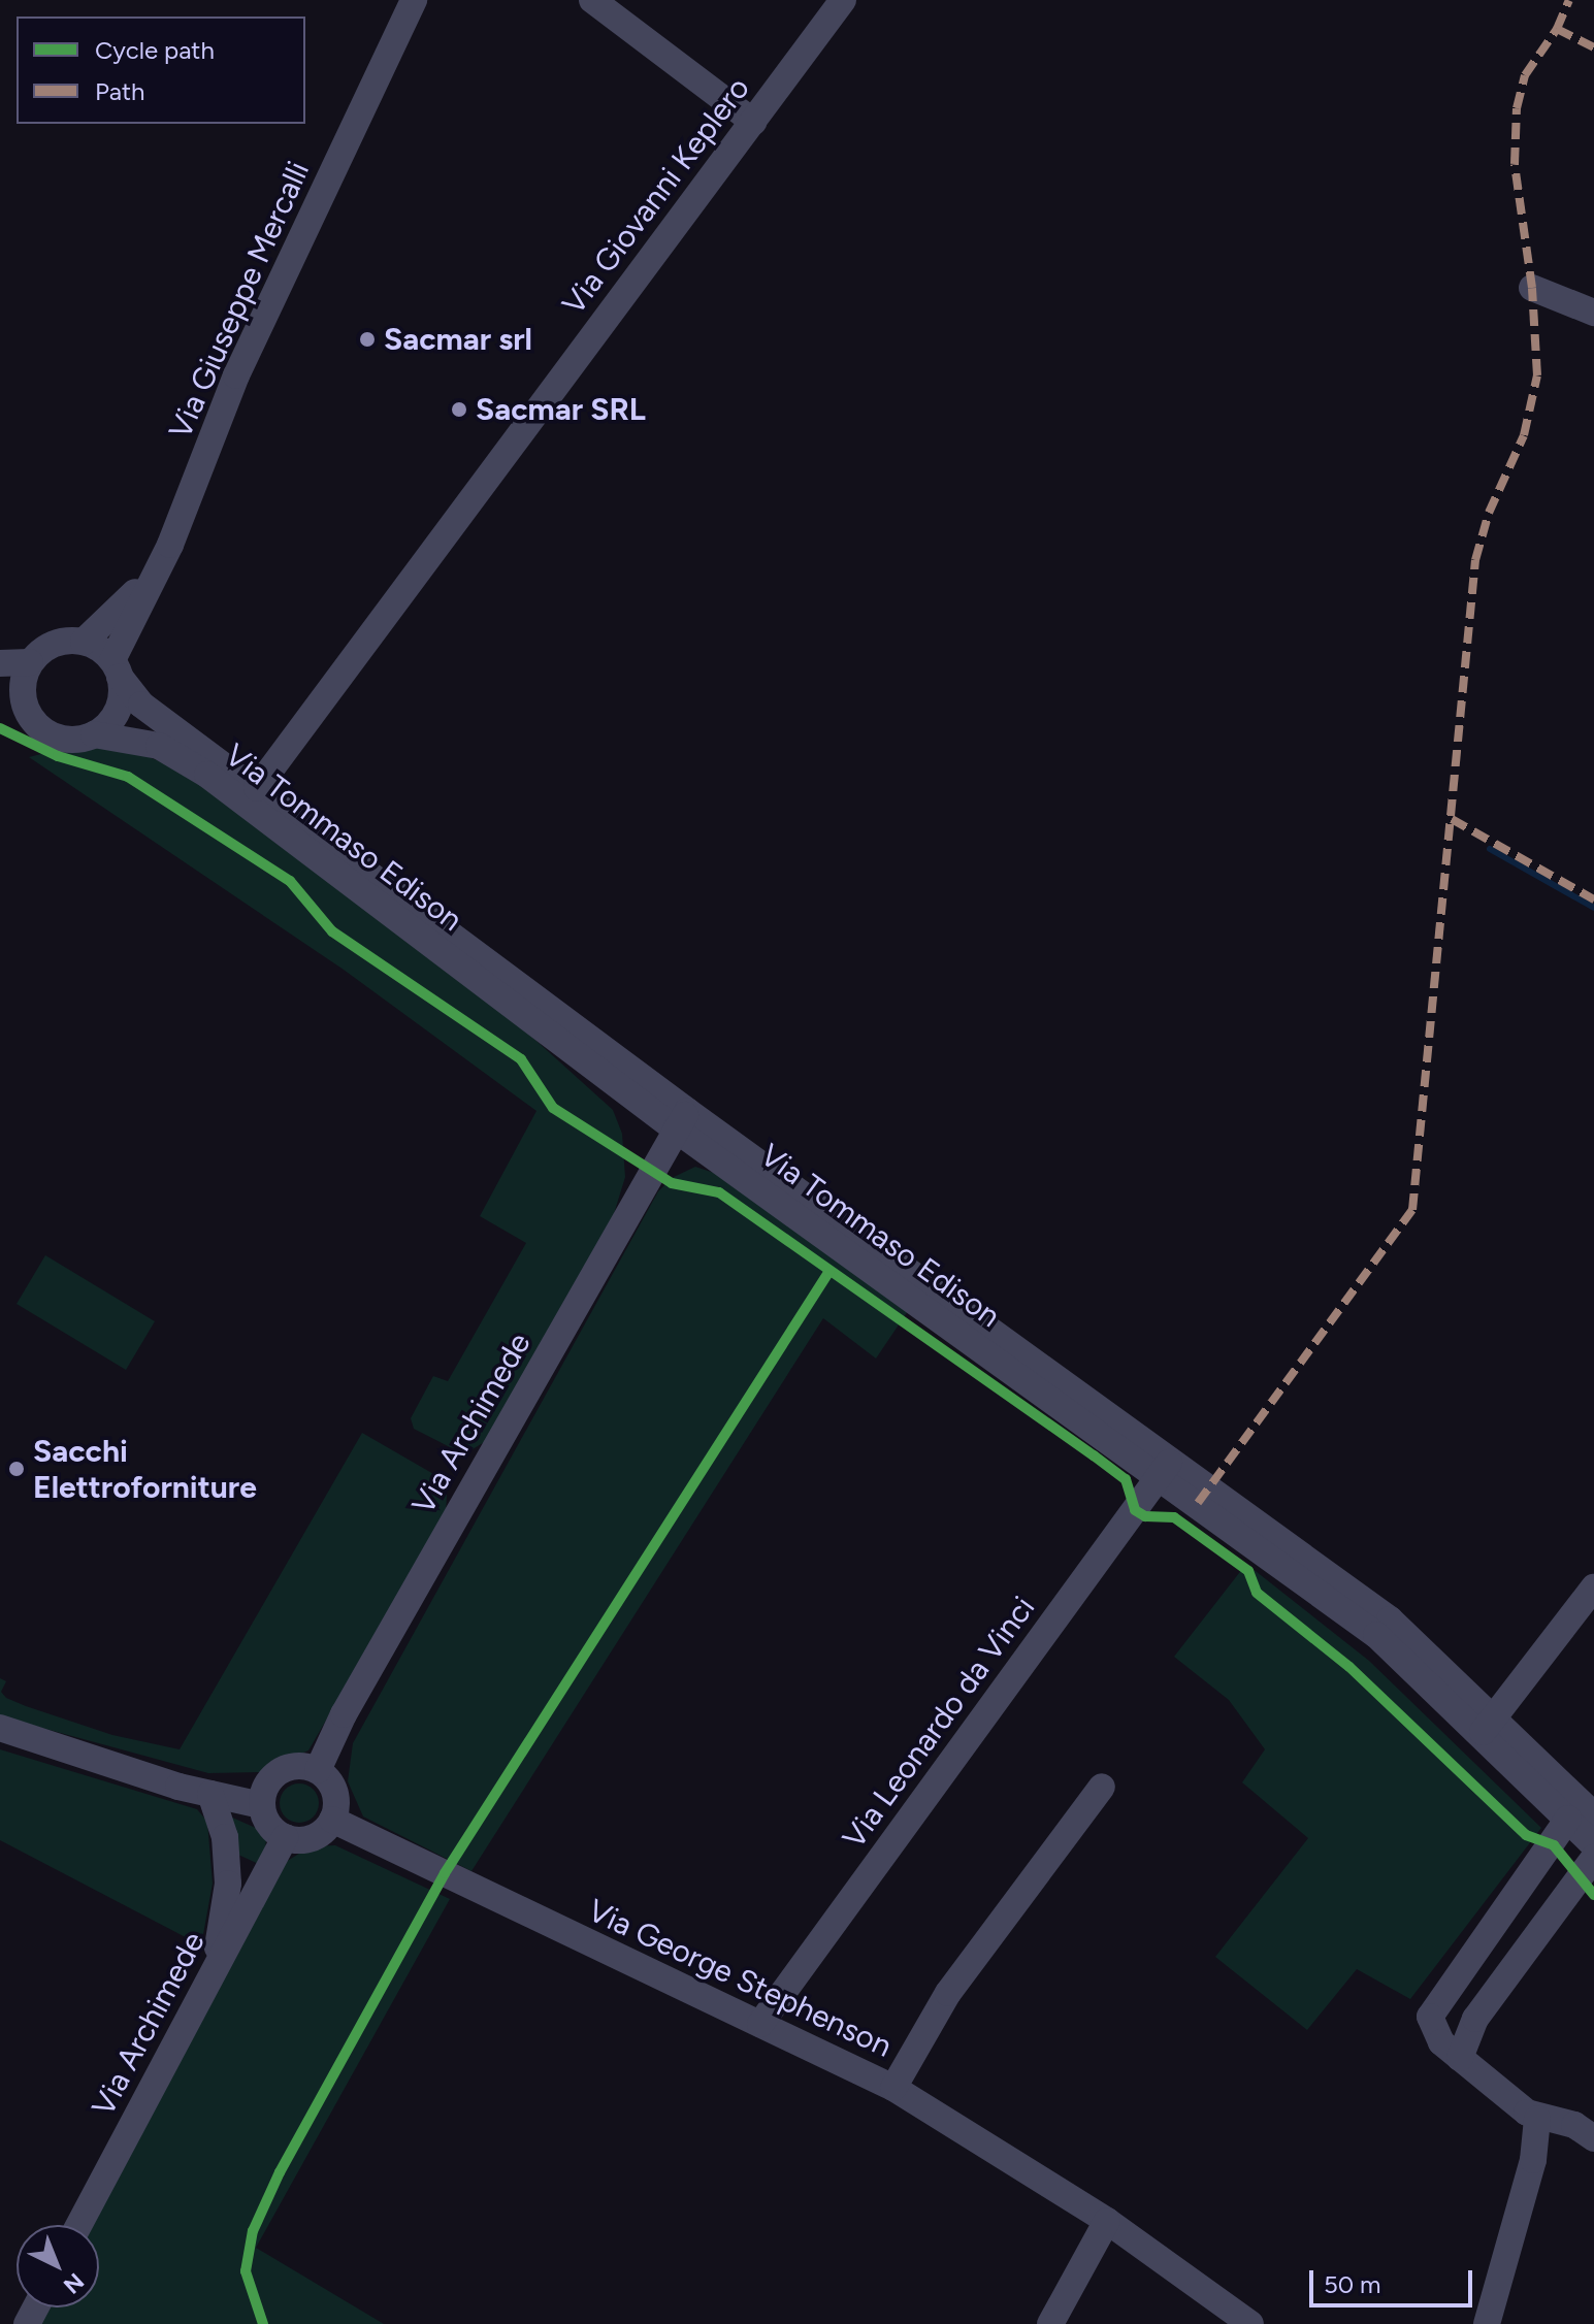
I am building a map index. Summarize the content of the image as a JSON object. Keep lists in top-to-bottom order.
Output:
{
  "streets": {
    "street": [
      "Via Giovanni Keplero",
      "Via Giuseppe Mercalli",
      "Via Tommaso Edison",
      "Via Archimede",
      "Via Leonardo da Vinci",
      "Via George Stephenson"
    ]
  },
  "crossings": [
    ["Via Giovanni Keplero", "Via Tommaso Edison"],
    ["Via Giuseppe Mercalli", "Via Tommaso Edison"],
    ["Via Tommaso Edison", "Via Archimede"],
    ["Via Tommaso Edison", "Via Leonardo da Vinci"],
    ["Via Archimede", "Via George Stephenson"],
    ["Via Leonardo da Vinci", "Via George Stephenson"]
  ],
  "places": ["Sacmar srl", "Sacmar SRL", "Sacchi Elettroforniture"],
  "legend": ["Cycle path", "Path"],
  "scale_bar": "50 m",
  "north": "bottom right"
}
